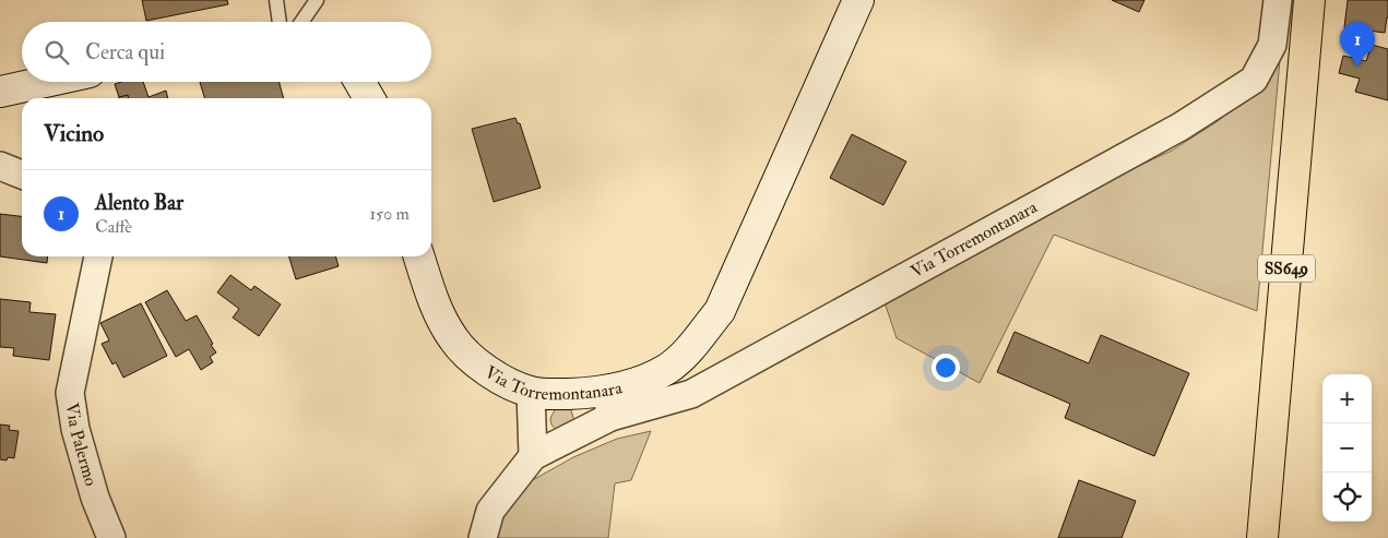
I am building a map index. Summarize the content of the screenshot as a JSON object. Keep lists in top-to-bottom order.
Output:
{
  "streets": {
    "main road": ["SS649"],
    "street": ["Via Torremontanara", "Via Palermo"]
  },
  "page": {
    "pins": "1",
    "search": "Cerca qui",
    "heading": "Vicino",
    "list": [
      {
        "mark": "1",
        "name": "Alento Bar",
        "note": "Caffè",
        "value": "150 m"
      }
    ],
    "map_buttons": ["+", "−"]
  }
}
